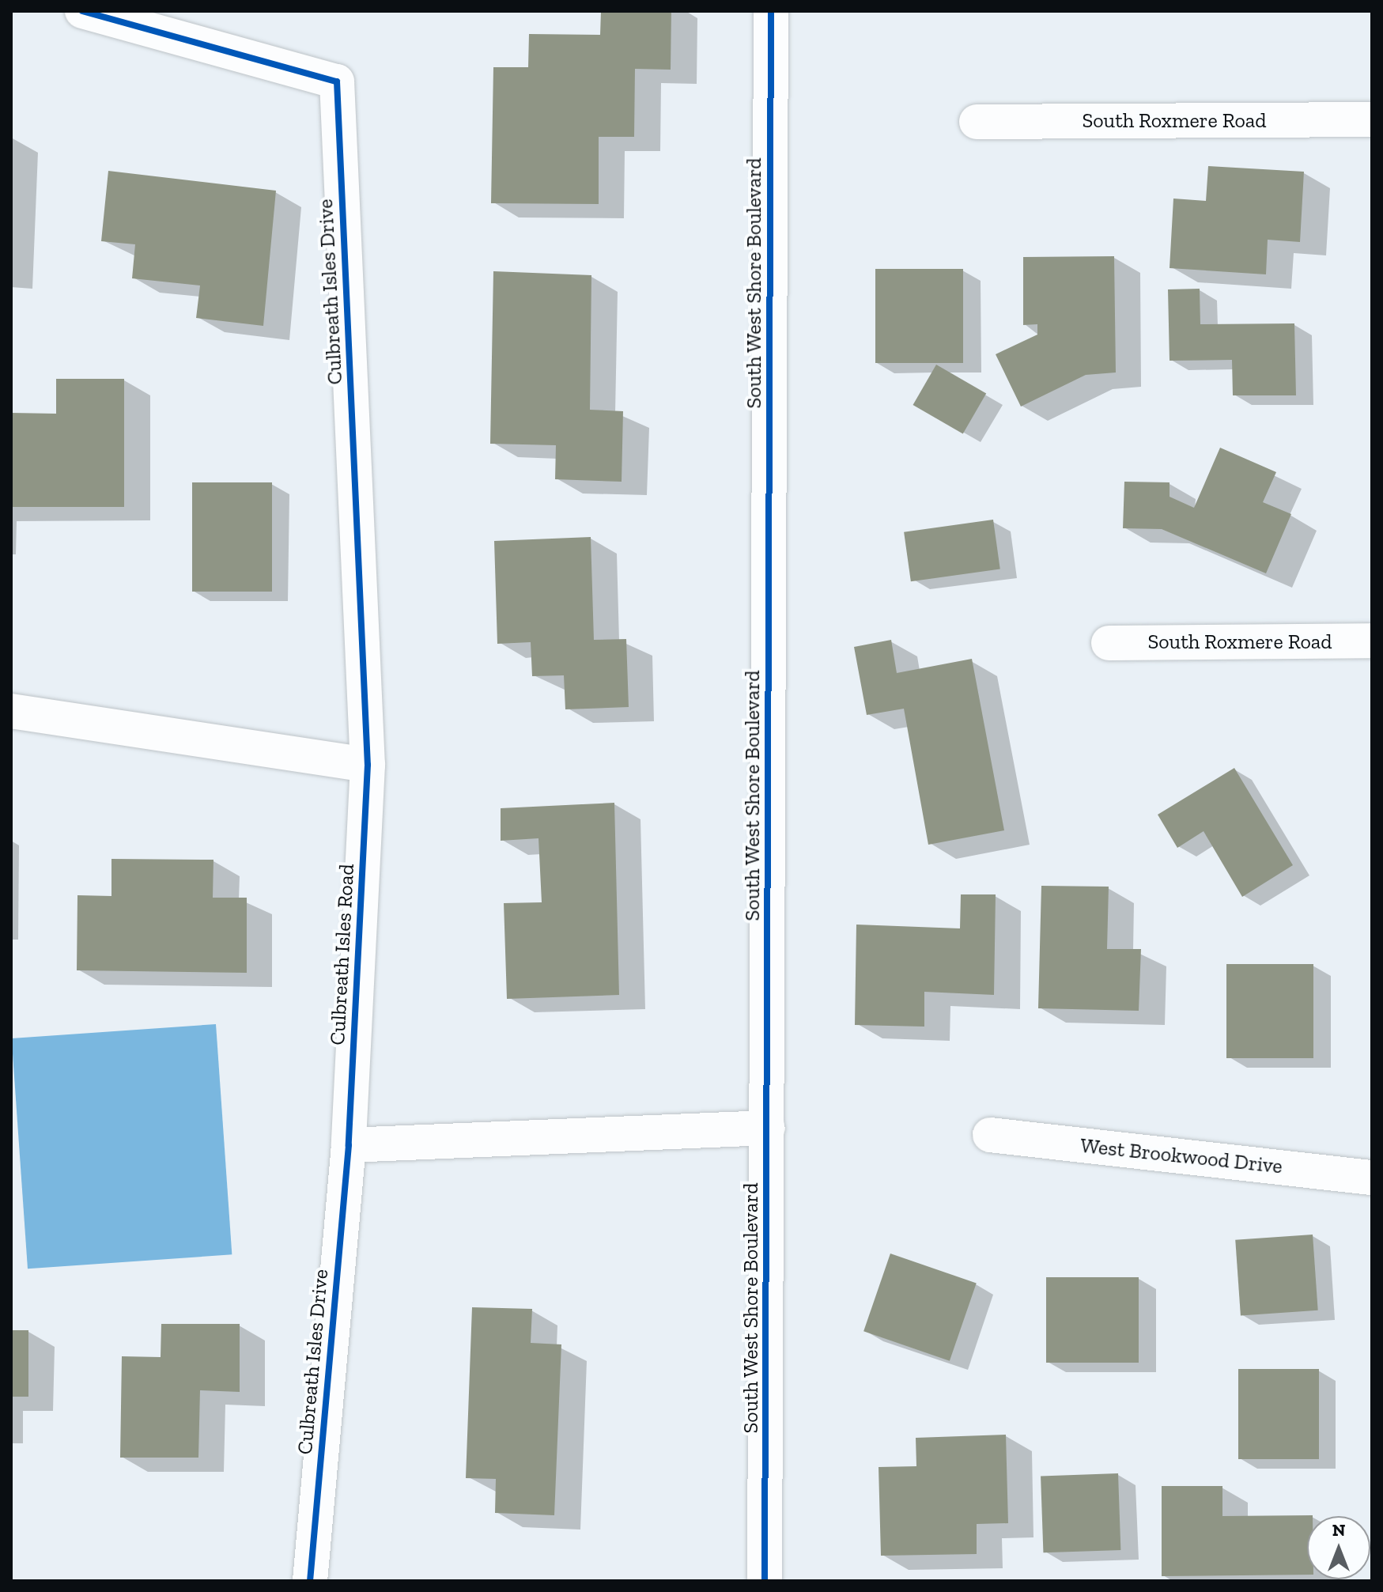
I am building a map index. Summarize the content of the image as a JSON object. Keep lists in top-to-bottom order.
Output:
{
  "streets": {
    "street": [
      "South Roxmere Road",
      "South West Shore Boulevard",
      "Culbreath Isles Drive",
      "Culbreath Isles Road",
      "West Brookwood Drive"
    ]
  },
  "crossings": [
    ["Culbreath Isles Drive", "Culbreath Isles Road"]
  ],
  "north": "top"
}
